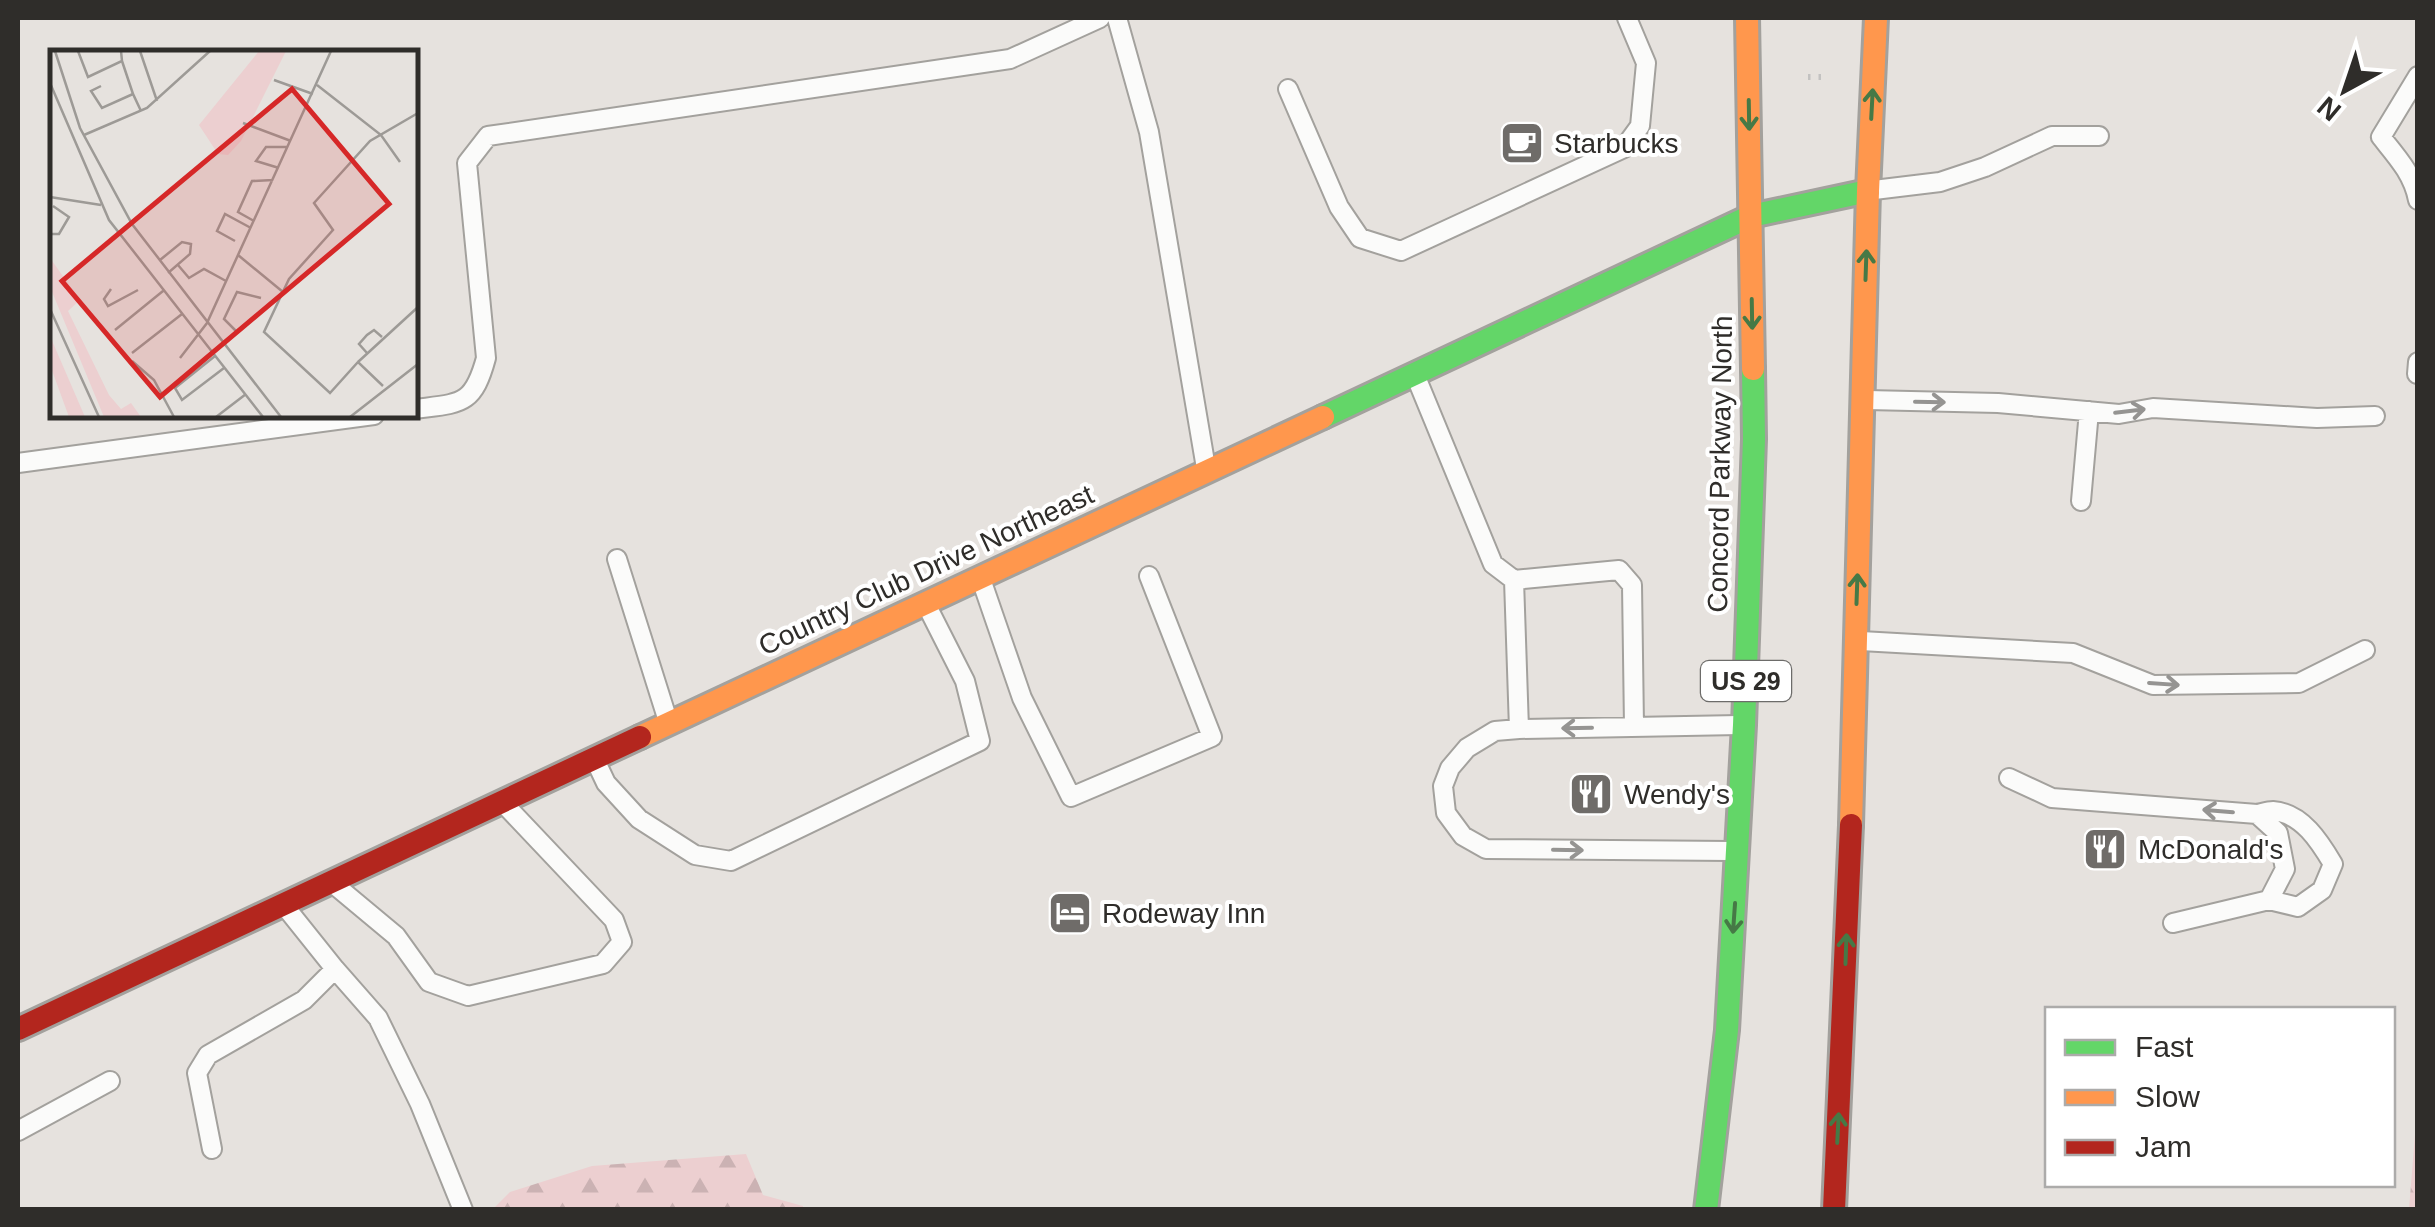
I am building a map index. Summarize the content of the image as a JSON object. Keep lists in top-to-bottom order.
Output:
{
  "streets": {
    "main road": ["Concord Parkway North", "Country Club Drive Northeast", "US 29"]
  },
  "crossings": [
    ["Concord Parkway North", "Country Club Drive Northeast"]
  ],
  "places": {
    "cafe": ["Starbucks"],
    "restaurant": ["Wendy's", "McDonald's"],
    "hotel": ["Rodeway Inn"]
  },
  "legend": ["Fast", "Slow", "Jam"],
  "north": "bottom left"
}
